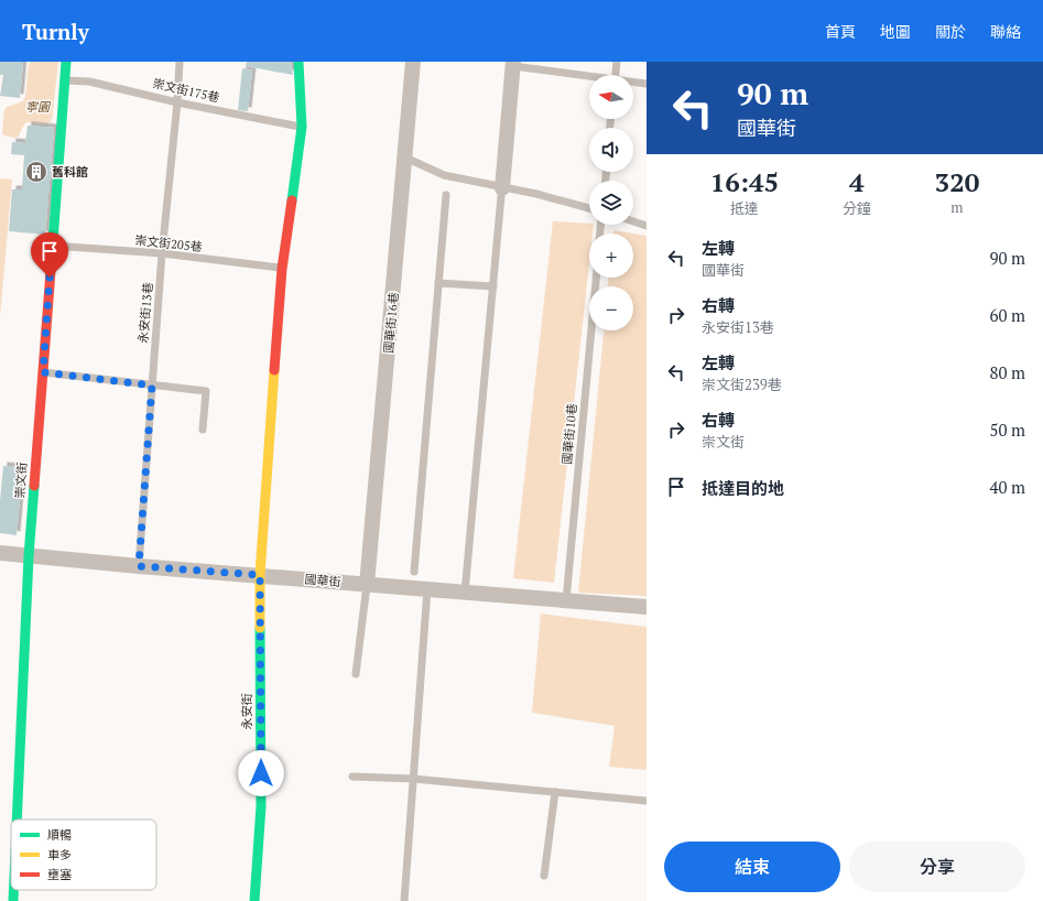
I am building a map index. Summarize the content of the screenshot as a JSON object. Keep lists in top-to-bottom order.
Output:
{
  "streets": {
    "street": [
      "國華街16巷",
      "崇文街",
      "國華街",
      "永安街"
    ],
    "lane": [
      "崇文街175巷",
      "崇文街205巷",
      "永安街13巷",
      "國華街10巷"
    ]
  },
  "crossings": [
    ["崇文街175巷", "永安街13巷"],
    ["崇文街175巷", "崇文街"],
    ["崇文街175巷", "永安街"],
    ["崇文街205巷", "永安街13巷"],
    ["崇文街205巷", "崇文街"],
    ["崇文街205巷", "永安街"],
    ["永安街13巷", "國華街"],
    ["國華街16巷", "國華街"],
    ["國華街10巷", "國華街"],
    ["崇文街", "國華街"],
    ["國華街", "永安街"]
  ],
  "parks": ["寧園"],
  "places": {
    "building": ["舊科館"]
  },
  "legend": ["順暢", "車多", "壅塞"],
  "north": "left",
  "page": {
    "header": "Turnly",
    "nav": [
      "首頁",
      "地圖",
      "關於",
      "聯絡"
    ],
    "turn": ["90 m", "國華街"],
    "map_buttons": ["+", "−"],
    "eta": [
      "16:45",
      "抵達",
      "4",
      "分鐘",
      "320",
      "m"
    ],
    "list": [
      {
        "name": "左轉",
        "note": "國華街",
        "value": "90 m"
      },
      {
        "name": "右轉",
        "note": "永安街13巷",
        "value": "60 m"
      },
      {
        "name": "左轉",
        "note": "崇文街239巷",
        "value": "80 m"
      },
      {
        "name": "右轉",
        "note": "崇文街",
        "value": "50 m"
      },
      {
        "name": "抵達目的地",
        "value": "40 m"
      }
    ],
    "buttons": ["結束", "分享"]
  }
}
